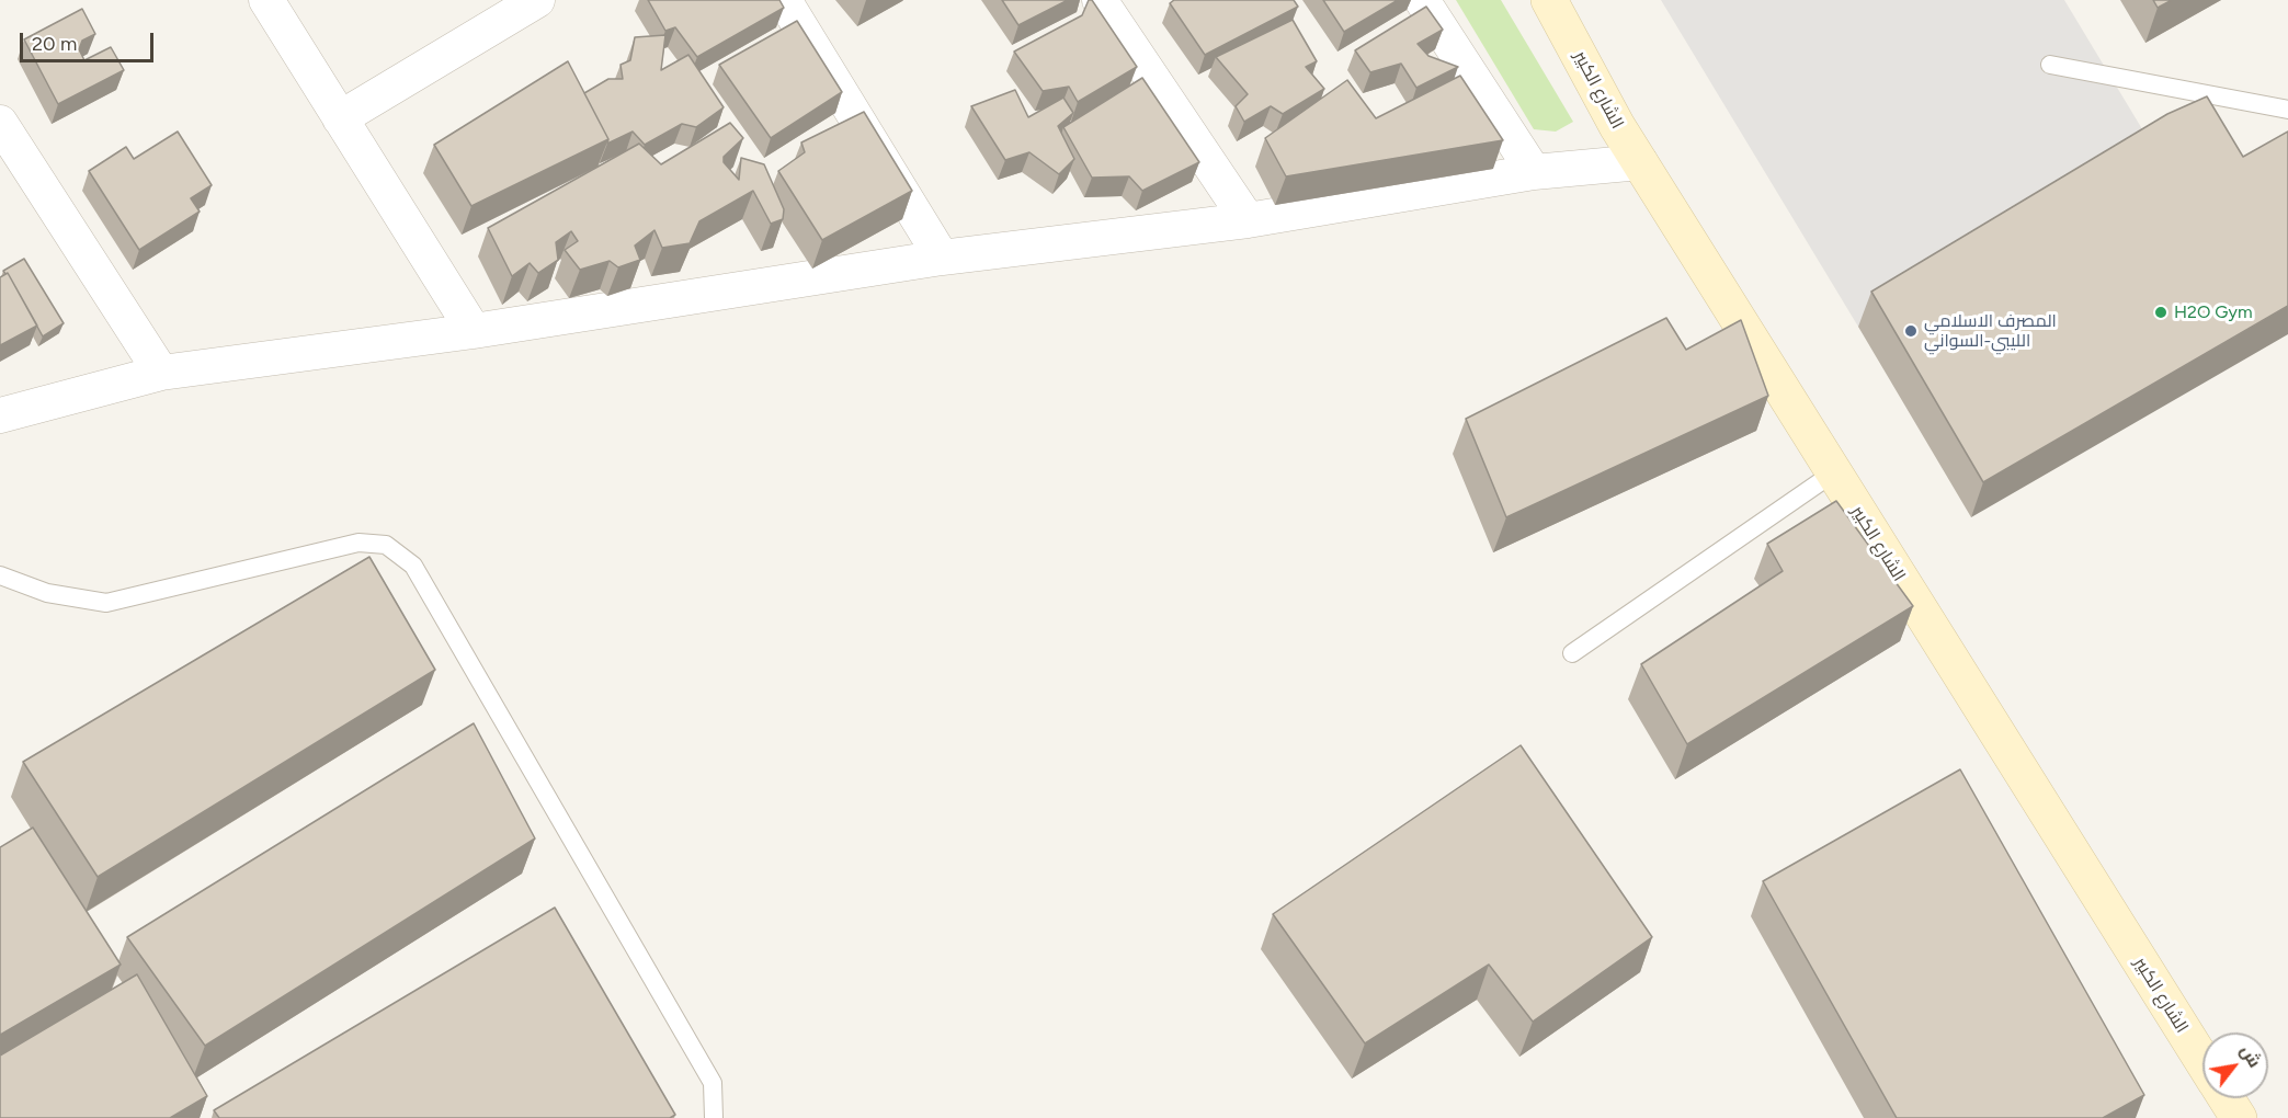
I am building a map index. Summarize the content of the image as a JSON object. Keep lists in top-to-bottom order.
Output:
{
  "streets": {
    "street": ["الشارع الكبير"]
  },
  "places": ["H2O Gym", "المصرف الاسلامي الليبي-السواني"],
  "scale_bar": "20 m",
  "north": "top right"
}
